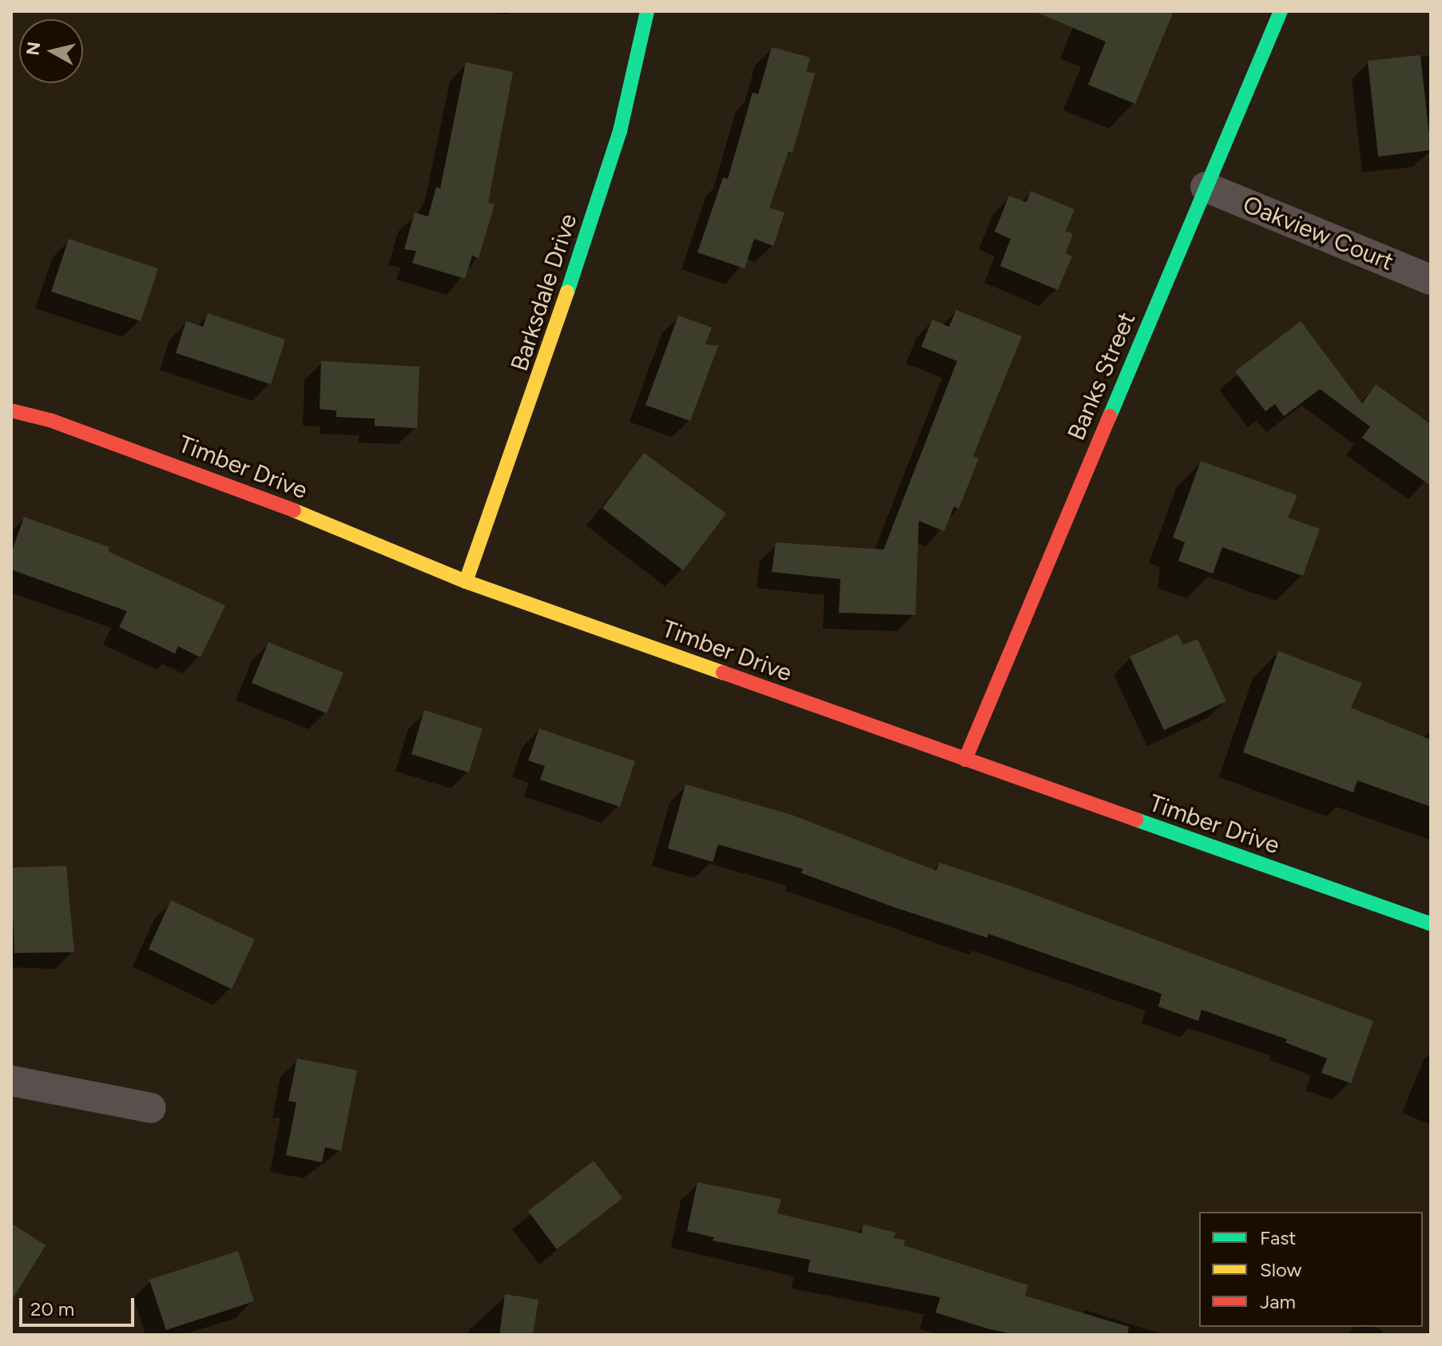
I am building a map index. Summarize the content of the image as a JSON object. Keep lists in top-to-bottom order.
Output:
{
  "streets": {
    "street": [
      "Oakview Court",
      "Barksdale Drive",
      "Banks Street",
      "Timber Drive"
    ]
  },
  "crossings": [
    ["Oakview Court", "Banks Street"],
    ["Barksdale Drive", "Timber Drive"],
    ["Banks Street", "Timber Drive"]
  ],
  "legend": ["Fast", "Slow", "Jam"],
  "scale_bar": "20 m",
  "north": "left"
}
